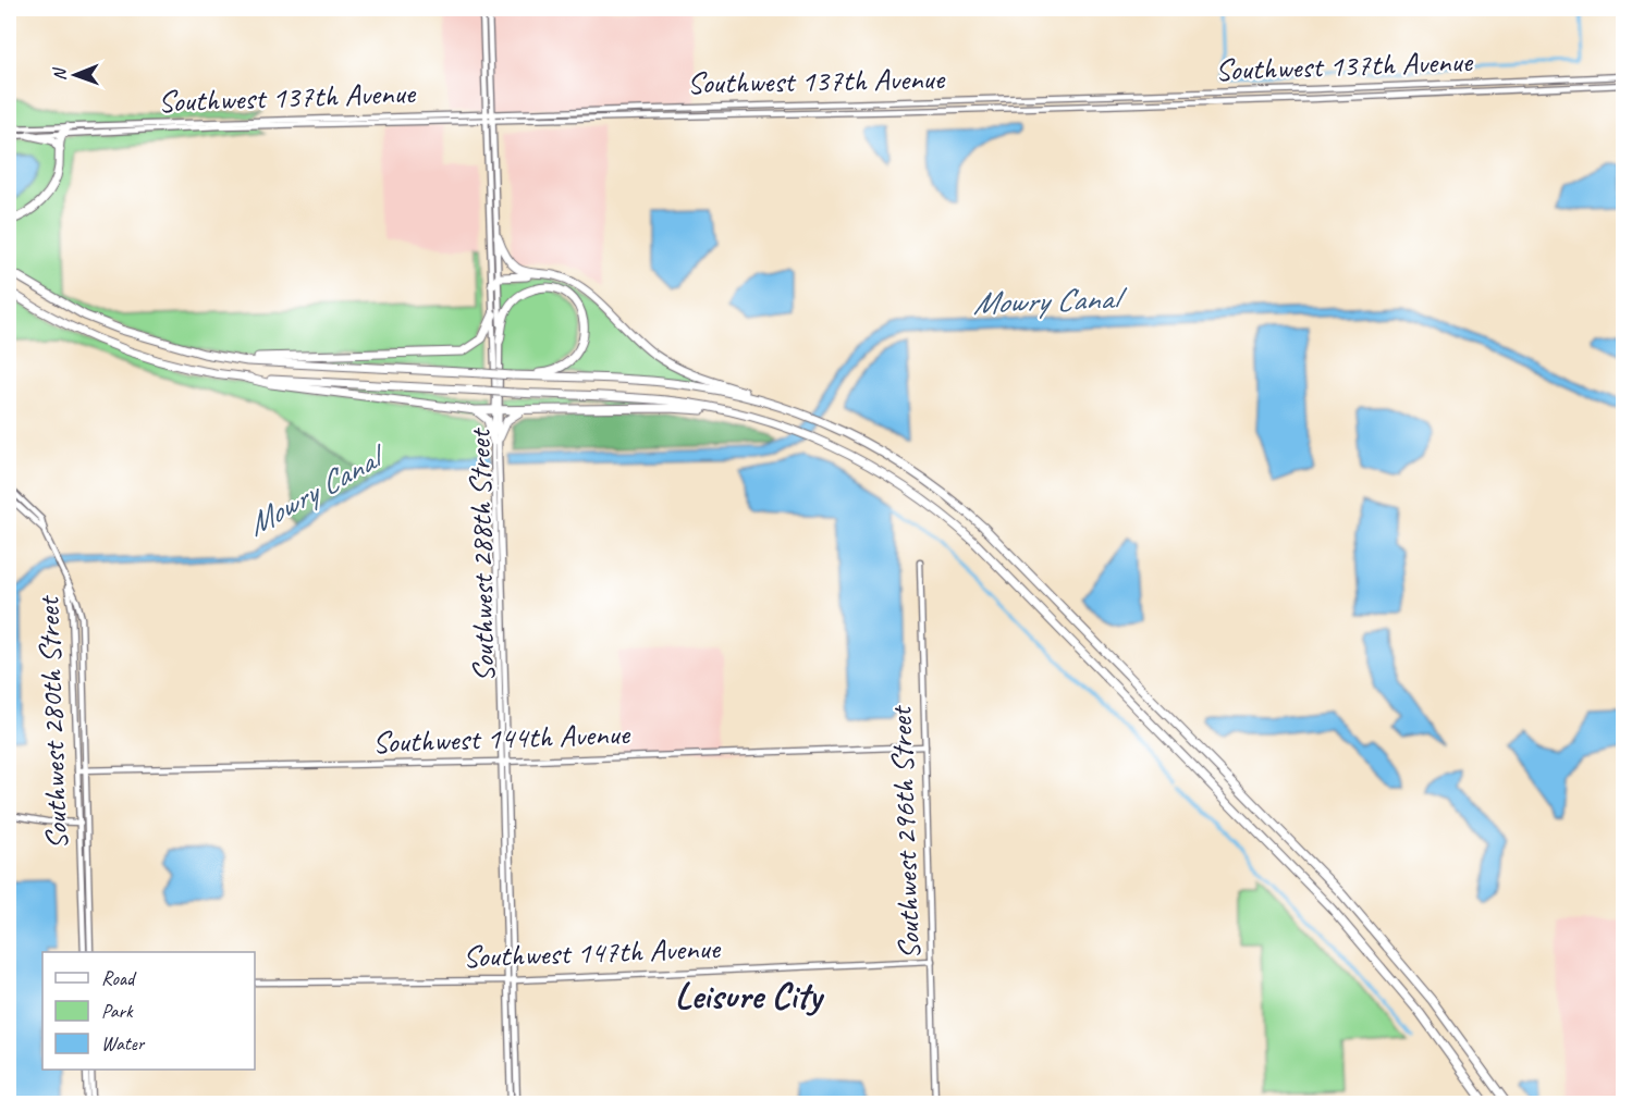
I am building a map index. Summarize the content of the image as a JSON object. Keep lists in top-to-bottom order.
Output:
{
  "streets": {
    "main road": [
      "Southwest 137th Avenue",
      "Southwest 288th Street",
      "Southwest 280th Street",
      "Southwest 144th Avenue",
      "Southwest 296th Street",
      "Southwest 147th Avenue"
    ]
  },
  "crossings": [
    ["Southwest 137th Avenue", "Southwest 288th Street"],
    ["Southwest 288th Street", "Southwest 144th Avenue"],
    ["Southwest 288th Street", "Southwest 147th Avenue"],
    ["Southwest 280th Street", "Southwest 144th Avenue"],
    ["Southwest 144th Avenue", "Southwest 296th Street"],
    ["Southwest 296th Street", "Southwest 147th Avenue"]
  ],
  "districts": ["Leisure City"],
  "water": ["Mowry Canal"],
  "legend": ["Road", "Park", "Water"],
  "north": "left"
}
